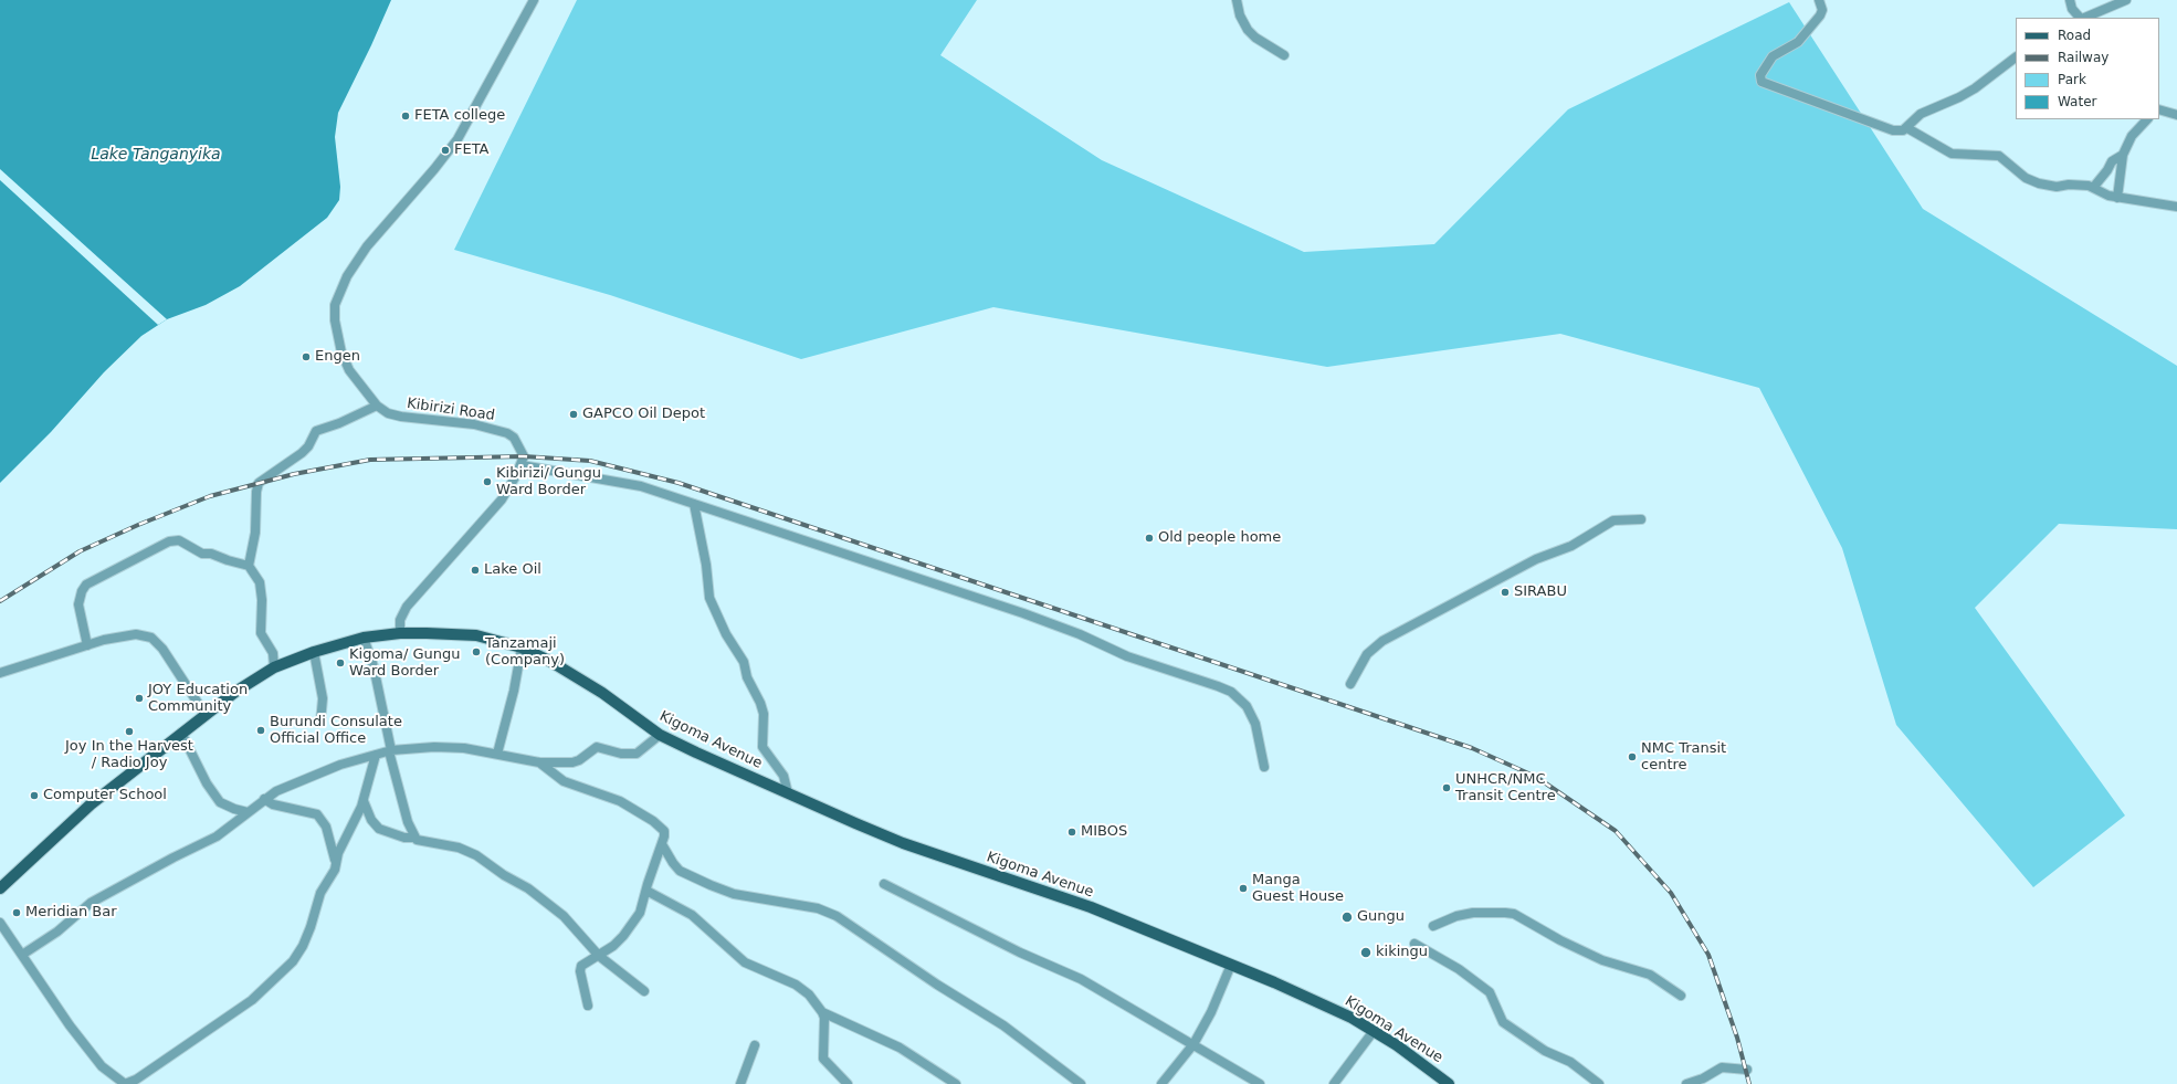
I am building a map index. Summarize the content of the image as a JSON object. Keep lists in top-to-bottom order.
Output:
{
  "streets": {
    "main road": ["Kigoma Avenue"],
    "street": ["Kibirizi Road"]
  },
  "water": ["Lake Tanganyika"],
  "places": [
    "FETA college",
    "FETA",
    "Engen",
    "GAPCO Oil Depot",
    "Kibirizi/ Gungu Ward Border",
    "Old people home",
    "Lake Oil",
    "SIRABU",
    "Tanzamaji (Company)",
    "Kigoma/ Gungu Ward Border",
    "JOY Education Community",
    "Burundi Consulate Official Office",
    "Joy In the Harvest / Radio Joy",
    "NMC Transit centre",
    "UNHCR/NMC Transit Centre",
    "Computer School",
    "MIBOS",
    "Manga Guest House",
    "Meridian Bar",
    "Gungu",
    "kikingu"
  ],
  "legend": [
    "Road",
    "Railway",
    "Park",
    "Water"
  ]
}
